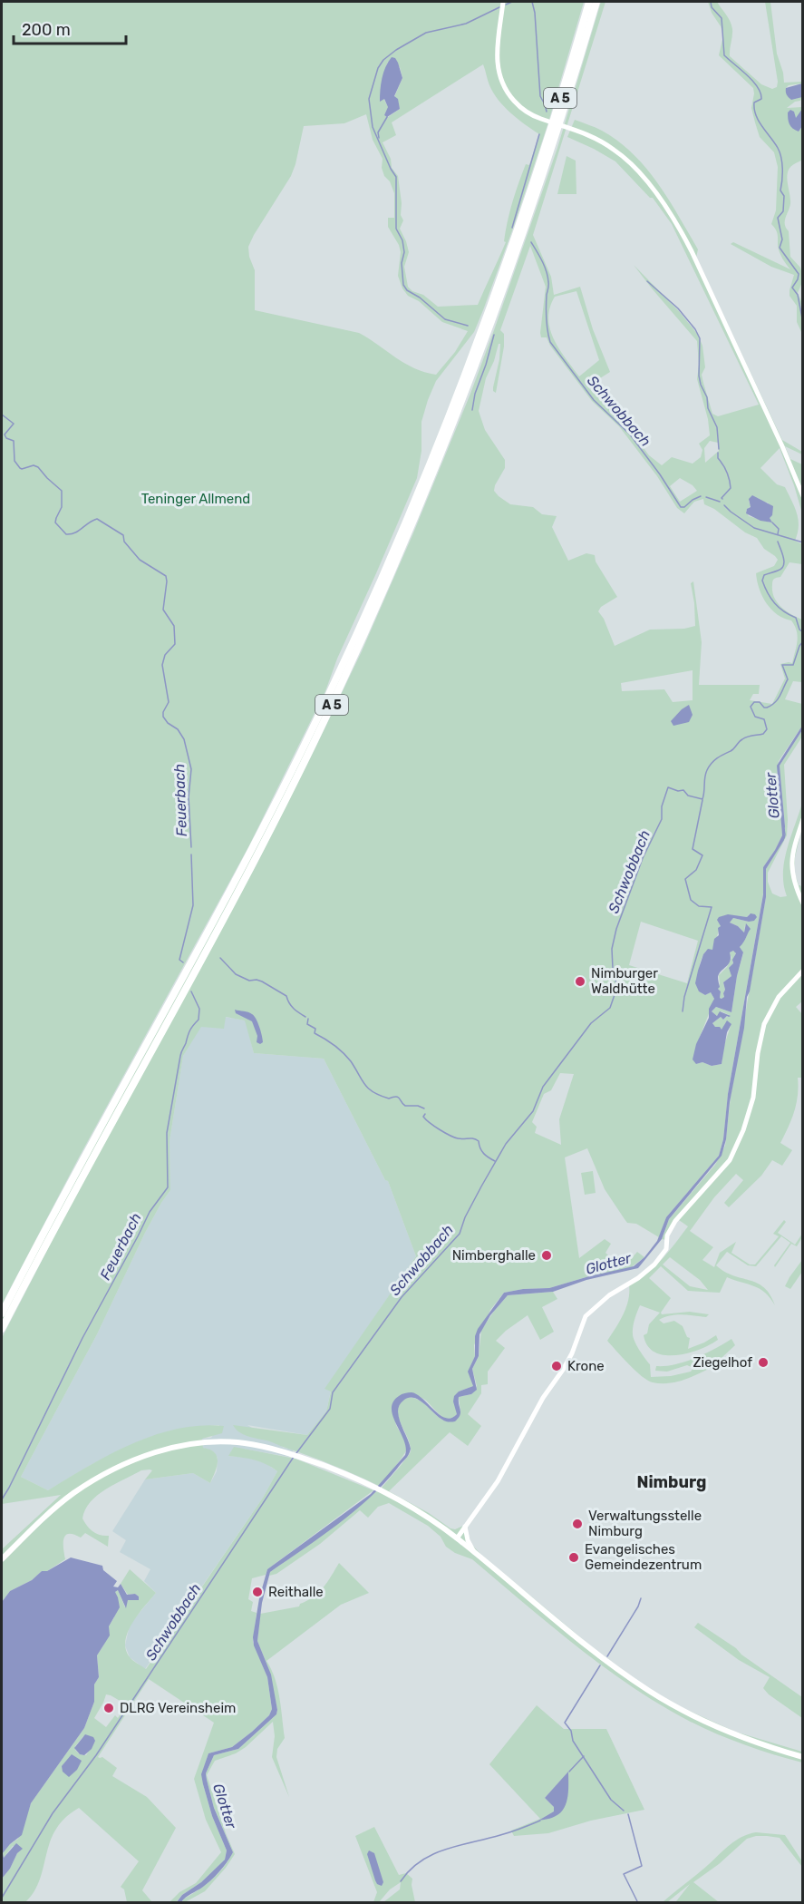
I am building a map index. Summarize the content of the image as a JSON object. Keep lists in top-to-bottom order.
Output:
{
  "streets": {
    "highway": ["A 5"]
  },
  "districts": ["Nimburg"],
  "water": ["Schwobbach", "Glotter", "Feuerbach"],
  "parks": ["Teninger Allmend"],
  "places": [
    "Nimburger Waldhütte",
    "Nimberghalle",
    "Ziegelhof",
    "Krone",
    "Verwaltungsstelle Nimburg",
    "Evangelisches Gemeindezentrum",
    "Reithalle",
    "DLRG Vereinsheim"
  ],
  "scale_bar": "200 m"
}
